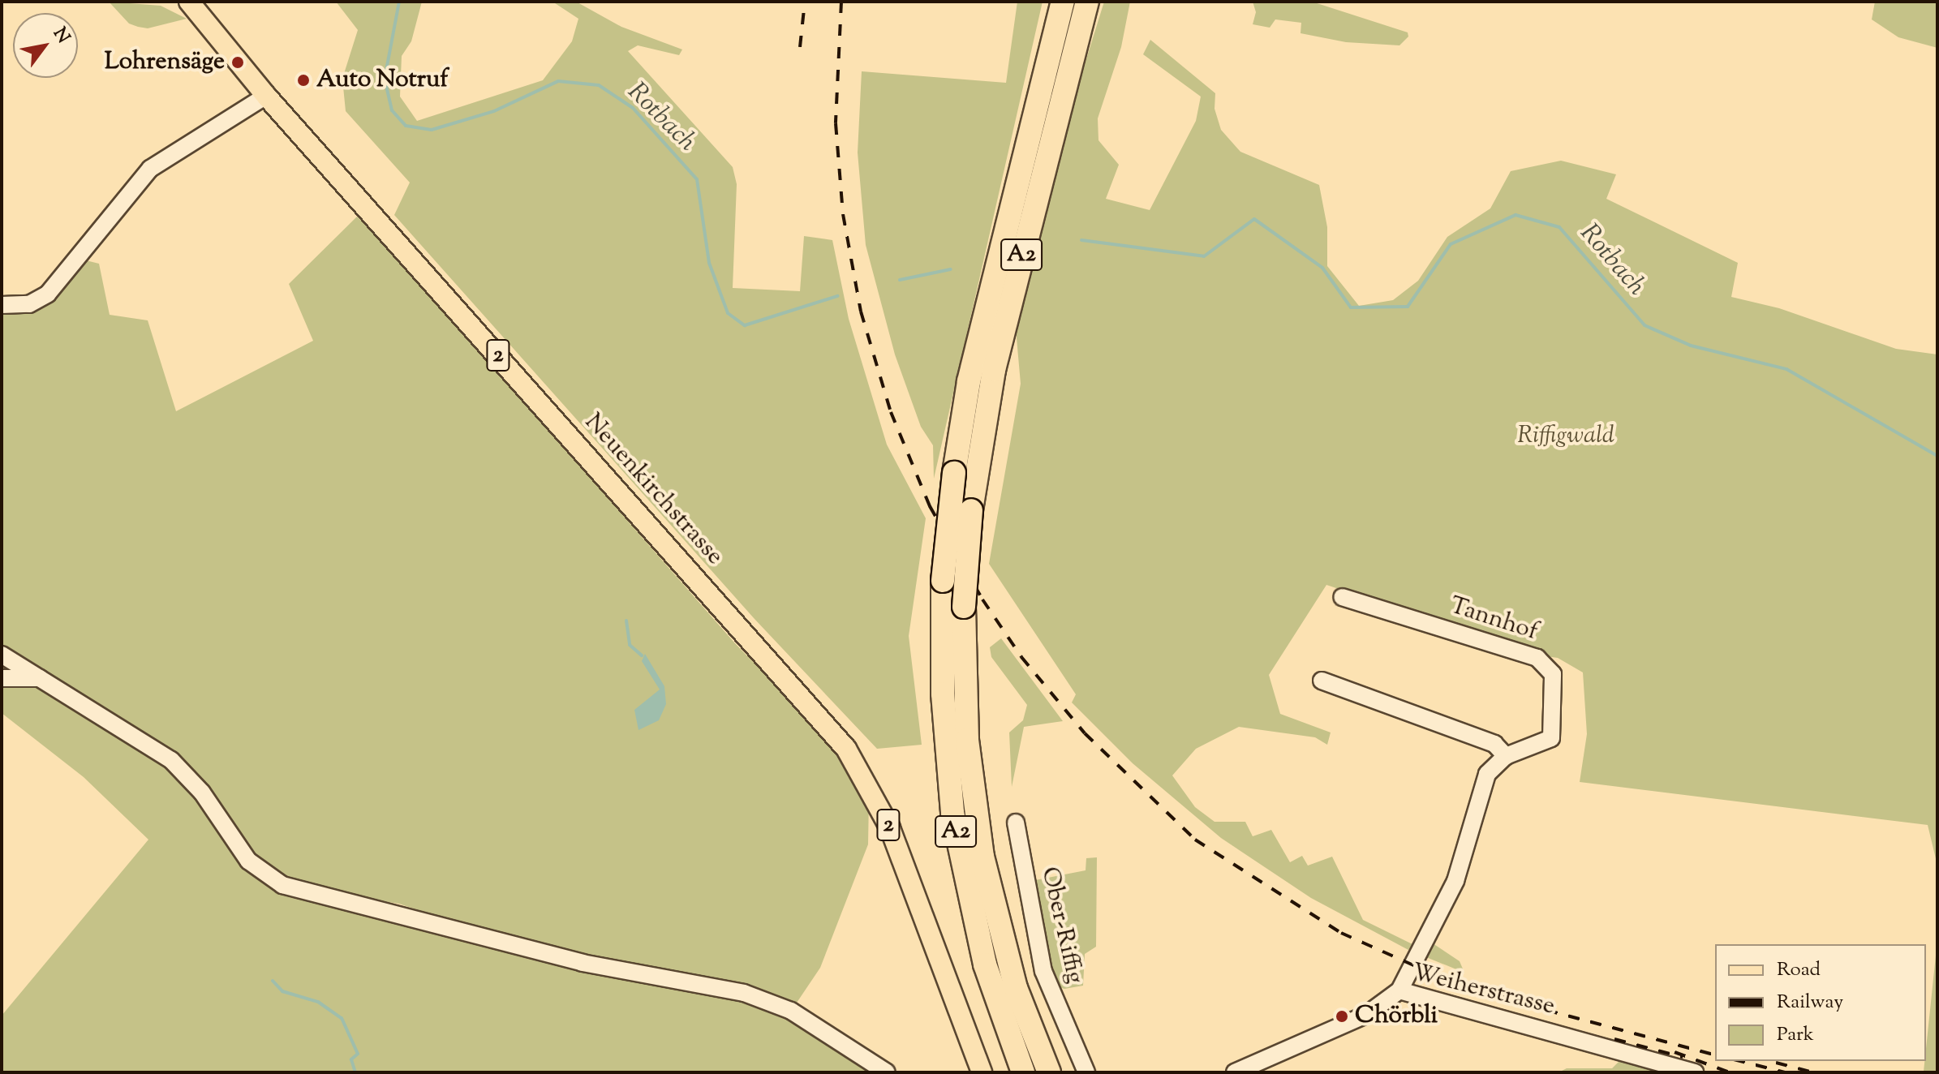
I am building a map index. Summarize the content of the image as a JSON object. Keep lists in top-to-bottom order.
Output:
{
  "streets": {
    "highway": ["A2"],
    "main road": ["2", "Neuenkirchstrasse"],
    "street": ["Tannhof", "Ober-Riffig", "Weiherstrasse"]
  },
  "crossings": [
    ["Tannhof", "Weiherstrasse"]
  ],
  "water": ["Rotbach"],
  "parks": ["Riffigwald"],
  "places": ["Lohrensäge", "Auto Notruf", "Chörbli"],
  "legend": ["Road", "Railway", "Park"],
  "north": "top right"
}
